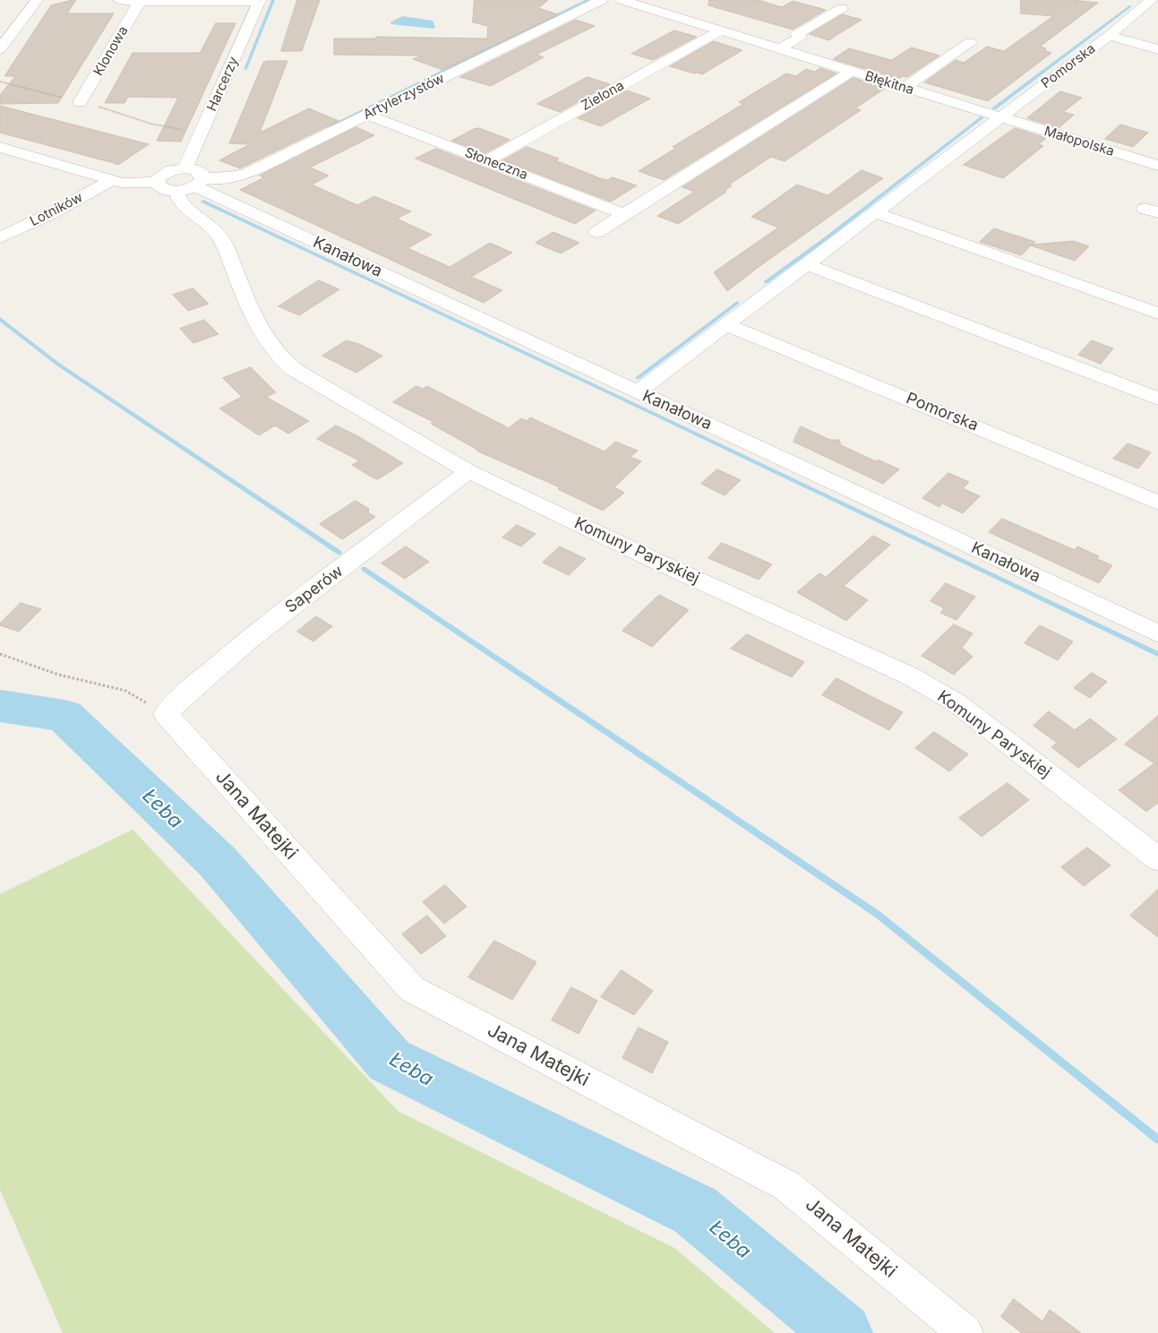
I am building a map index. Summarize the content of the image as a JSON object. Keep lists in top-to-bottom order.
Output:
{
  "streets": {
    "street": [
      "Klonowa",
      "Pomorska",
      "Błękitna",
      "Harcerzy",
      "Zielona",
      "Artylerzystów",
      "Małopolska",
      "Słoneczna",
      "Lotników",
      "Kanałowa",
      "Komuny Paryskiej",
      "Saperów",
      "Jana Matejki"
    ]
  },
  "crossings": [
    ["Pomorska", "Błękitna"],
    ["Pomorska", "Małopolska"],
    ["Pomorska", "Kanałowa"],
    ["Błękitna", "Zielona"],
    ["Błękitna", "Małopolska"],
    ["Zielona", "Słoneczna"],
    ["Artylerzystów", "Słoneczna"],
    ["Artylerzystów", "Kanałowa"],
    ["Artylerzystów", "Komuny Paryskiej"],
    ["Kanałowa", "Komuny Paryskiej"],
    ["Komuny Paryskiej", "Saperów"],
    ["Saperów", "Jana Matejki"]
  ],
  "water": ["Łeba"]
}
